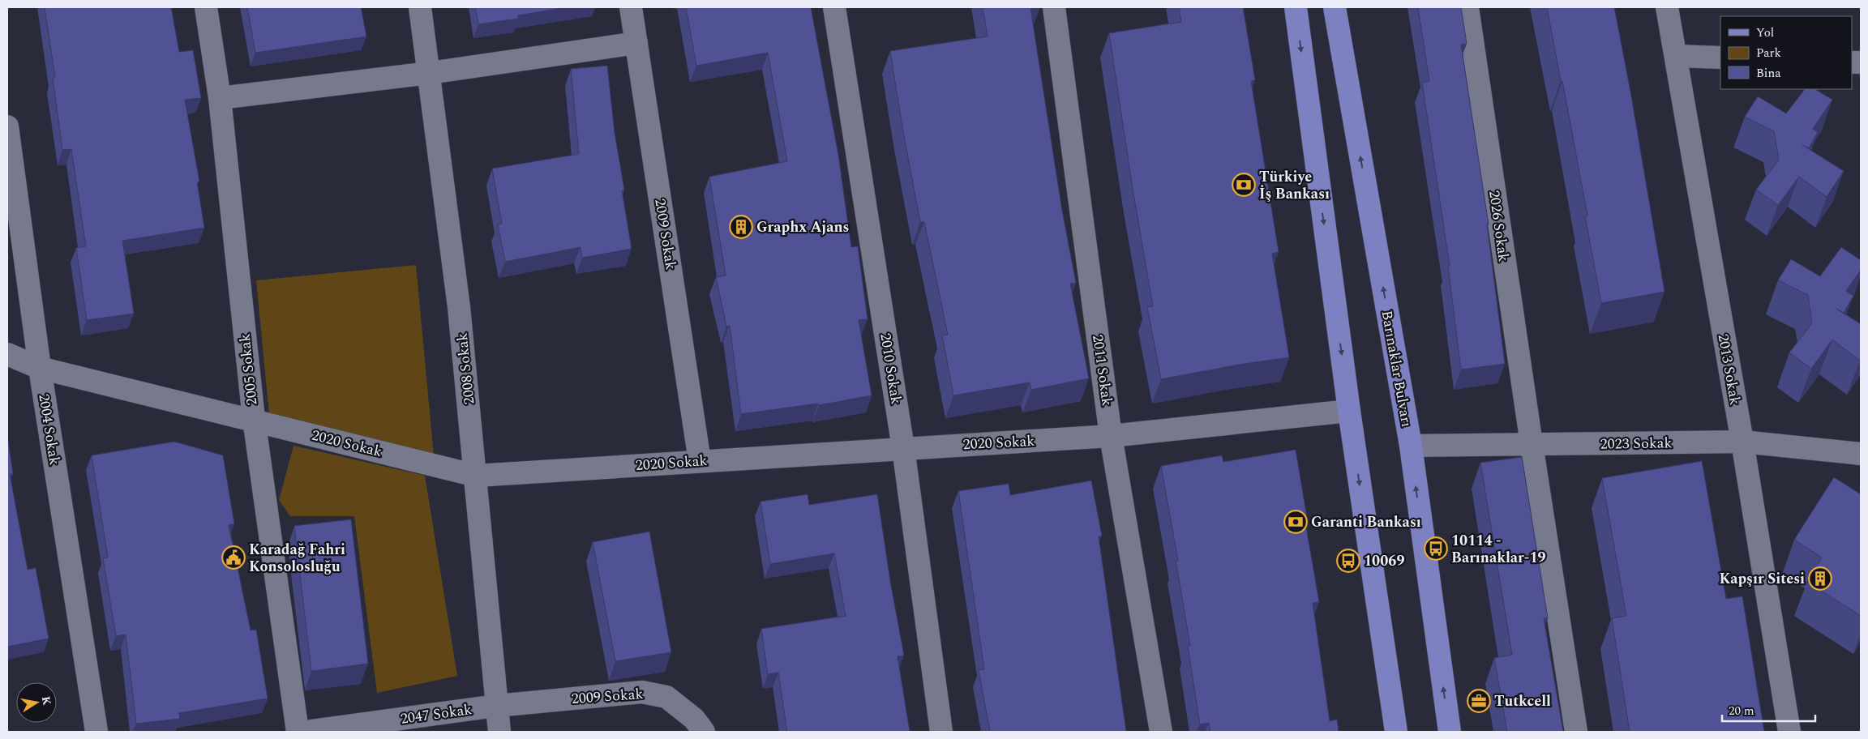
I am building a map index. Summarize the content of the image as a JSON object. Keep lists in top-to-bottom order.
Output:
{
  "streets": {
    "main road": ["Barınaklar Bulvarı"],
    "street": [
      "2026 Sokak",
      "2009 Sokak",
      "2008 Sokak",
      "2010 Sokak",
      "2005 Sokak",
      "2013 Sokak",
      "2011 Sokak",
      "2004 Sokak",
      "2020 Sokak",
      "2023 Sokak",
      "2047 Sokak"
    ]
  },
  "crossings": [
    ["2026 Sokak", "2023 Sokak"],
    ["2009 Sokak", "2008 Sokak"],
    ["2009 Sokak", "2020 Sokak"],
    ["2009 Sokak", "2047 Sokak"],
    ["2008 Sokak", "2020 Sokak"],
    ["2008 Sokak", "2047 Sokak"],
    ["2010 Sokak", "2020 Sokak"],
    ["Barınaklar Bulvarı", "2023 Sokak"],
    ["2005 Sokak", "2020 Sokak"],
    ["2013 Sokak", "2023 Sokak"],
    ["2011 Sokak", "2020 Sokak"],
    ["2004 Sokak", "2020 Sokak"]
  ],
  "places": {
    "bank": ["Türkiye İş Bankası", "Garanti Bankası"],
    "building": ["Graphx Ajans", "Kapşır Sitesi"],
    "bus stop": ["10114 - Barınaklar-19", "10069"],
    "public building": ["Karadağ Fahri Konsolosluğu"],
    "office": ["Tutkcell"]
  },
  "legend": ["Yol", "Park", "Bina"],
  "scale_bar": "20 m",
  "north": "right"
}
